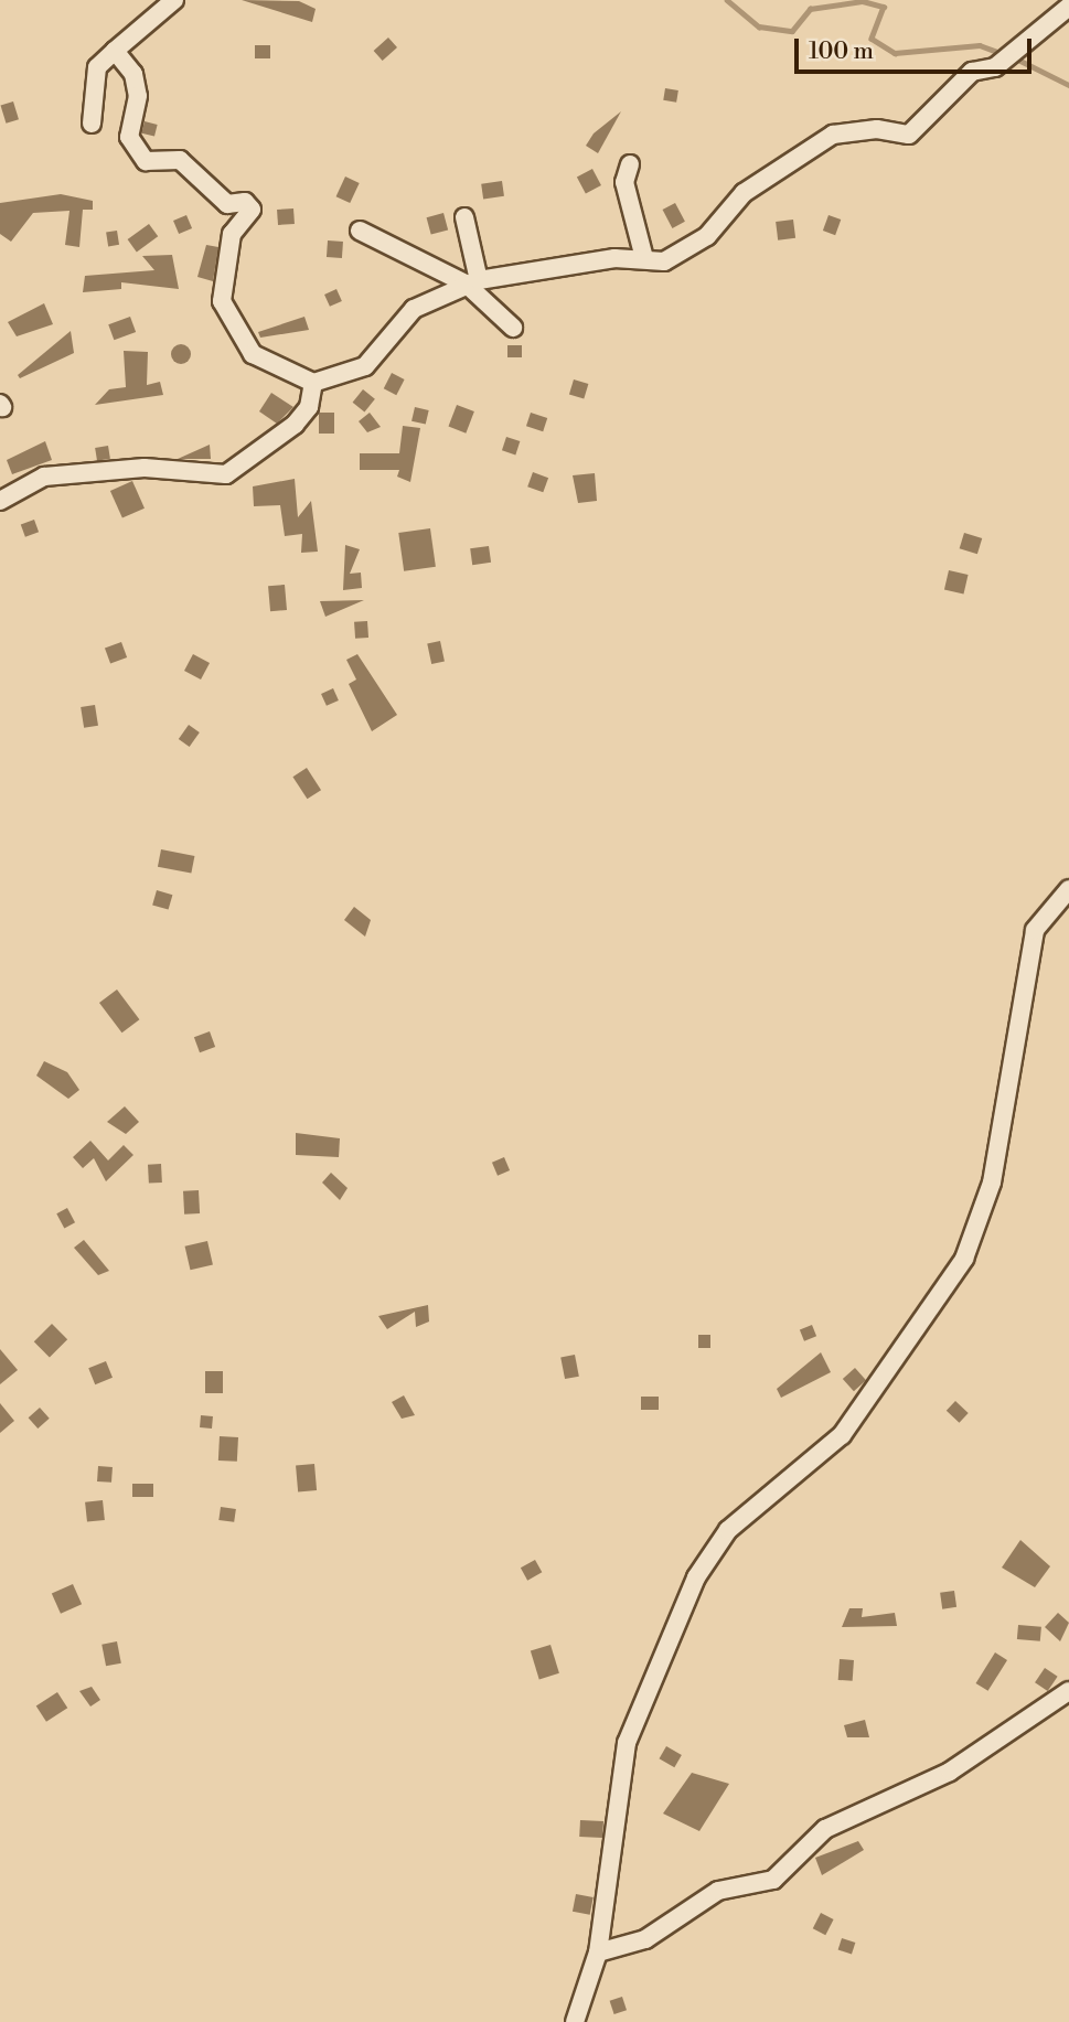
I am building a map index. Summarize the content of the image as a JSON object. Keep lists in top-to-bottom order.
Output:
{
  "scale_bar": "100 m"
}
